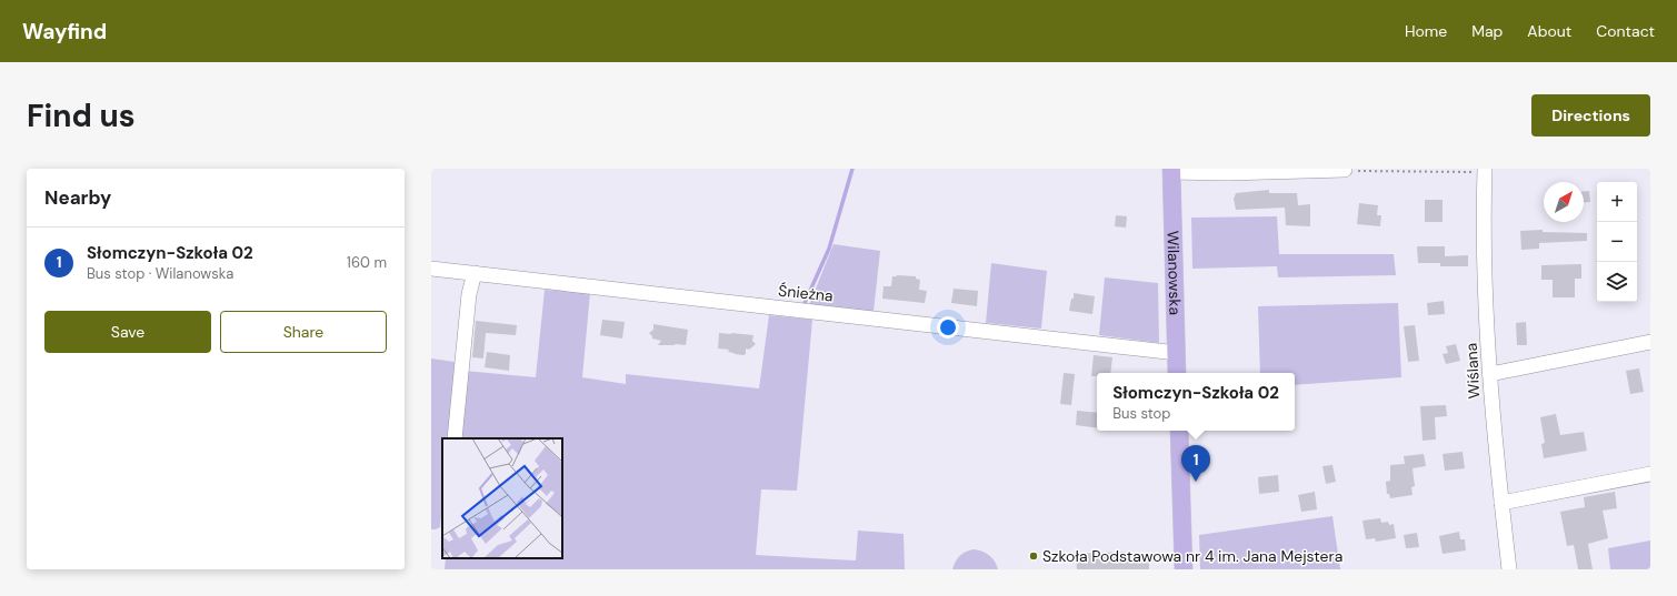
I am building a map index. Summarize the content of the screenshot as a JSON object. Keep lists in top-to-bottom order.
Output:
{
  "streets": {
    "main road": ["Wilanowska"],
    "street": ["Śnieżna", "Wiślana"]
  },
  "crossings": [
    ["Wilanowska", "Śnieżna"]
  ],
  "places": ["Szkoła Podstawowa nr 4 im. Jana Mejstera"],
  "north": "top right",
  "page": {
    "header": "Wayfind",
    "nav": [
      "Home",
      "Map",
      "About",
      "Contact"
    ],
    "buttons": [
      "Directions",
      ["Save", "Share"]
    ],
    "title": "Find us",
    "heading": "Nearby",
    "map_buttons": ["+", "−"],
    "list": [
      {
        "mark": "1",
        "name": "Słomczyn-Szkoła 02",
        "note": "Bus stop · Wilanowska",
        "value": "160 m"
      }
    ],
    "popup": ["Słomczyn-Szkoła 02", "Bus stop"],
    "pins": "1"
  }
}
